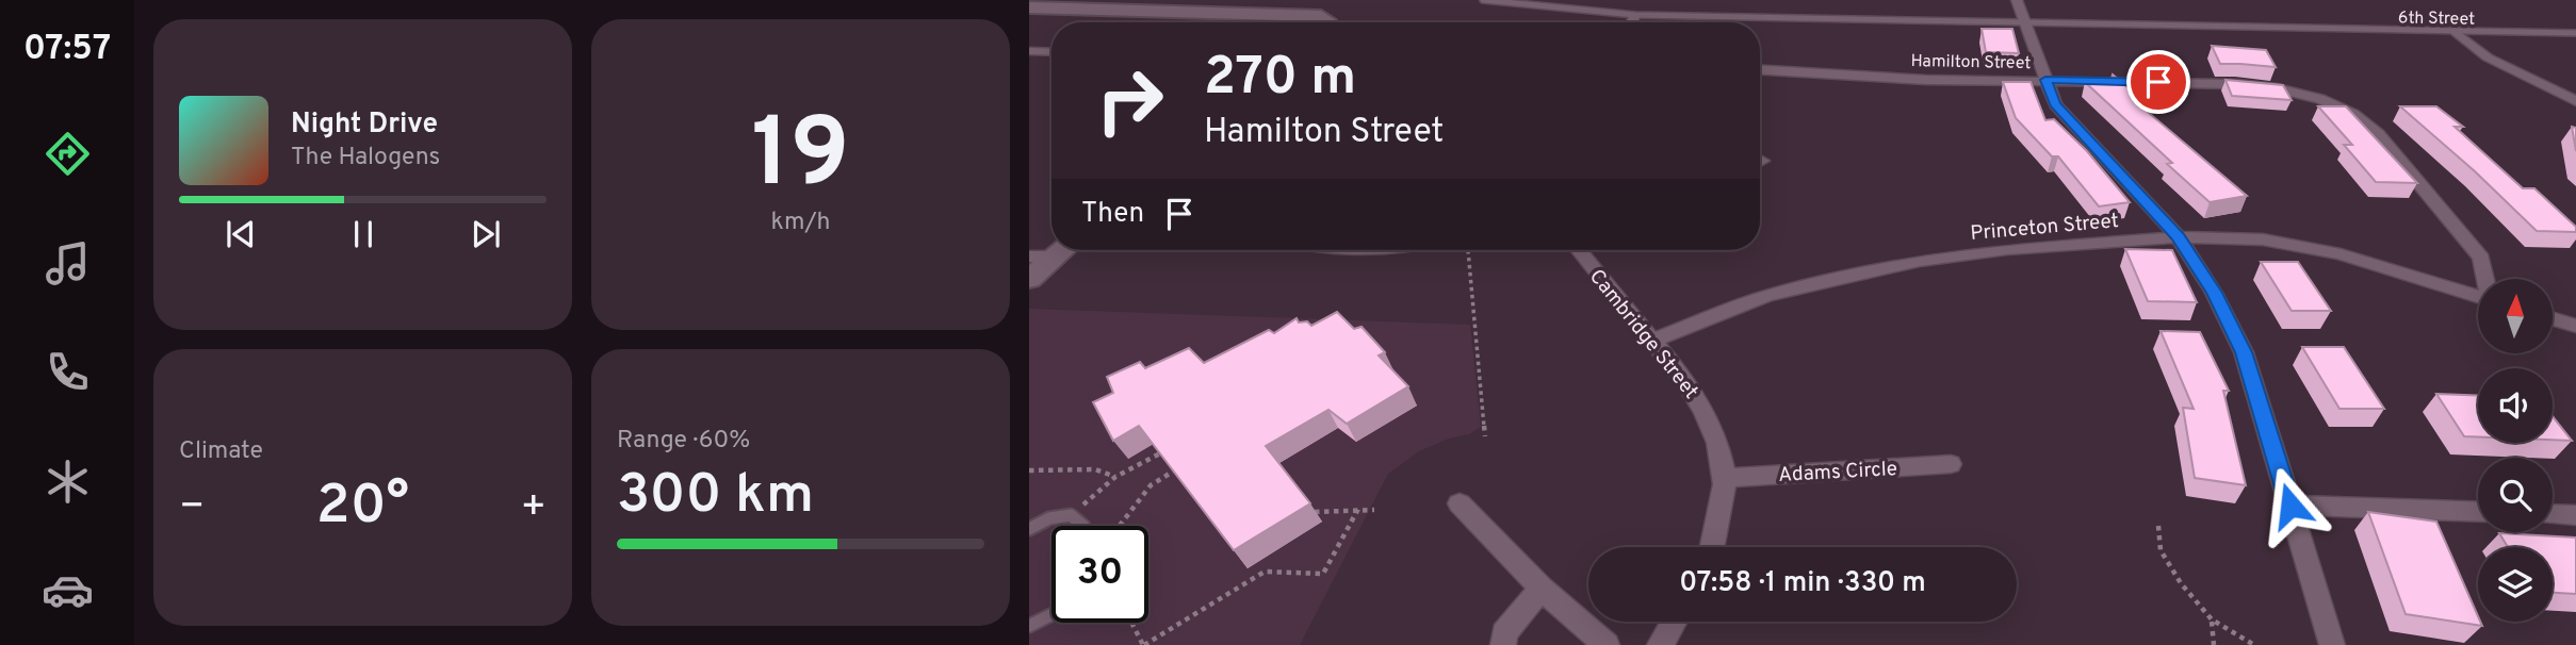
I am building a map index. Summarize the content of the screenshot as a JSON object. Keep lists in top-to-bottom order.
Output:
{
  "streets": {
    "street": [
      "Hamilton Street",
      "Princeton Street",
      "Cambridge Street",
      "Adams Circle"
    ],
    "lane": ["6th Street"]
  },
  "crossings": [
    ["Princeton Street", "Cambridge Street"],
    ["Cambridge Street", "Adams Circle"]
  ],
  "north": "top",
  "page": {
    "tabs": "07:57",
    "tile": [
      ["19", "km/h"],
      "Climate",
      ["Range · 60%", "300 km"]
    ],
    "turn": ["270 m", "Hamilton Street"],
    "song": ["Night Drive", "The Halogens"],
    "then": "Then",
    "heat": ["−", "20°", "+"],
    "limit": "30",
    "trip": "07:58 · 1 min · 330 m"
  }
}
